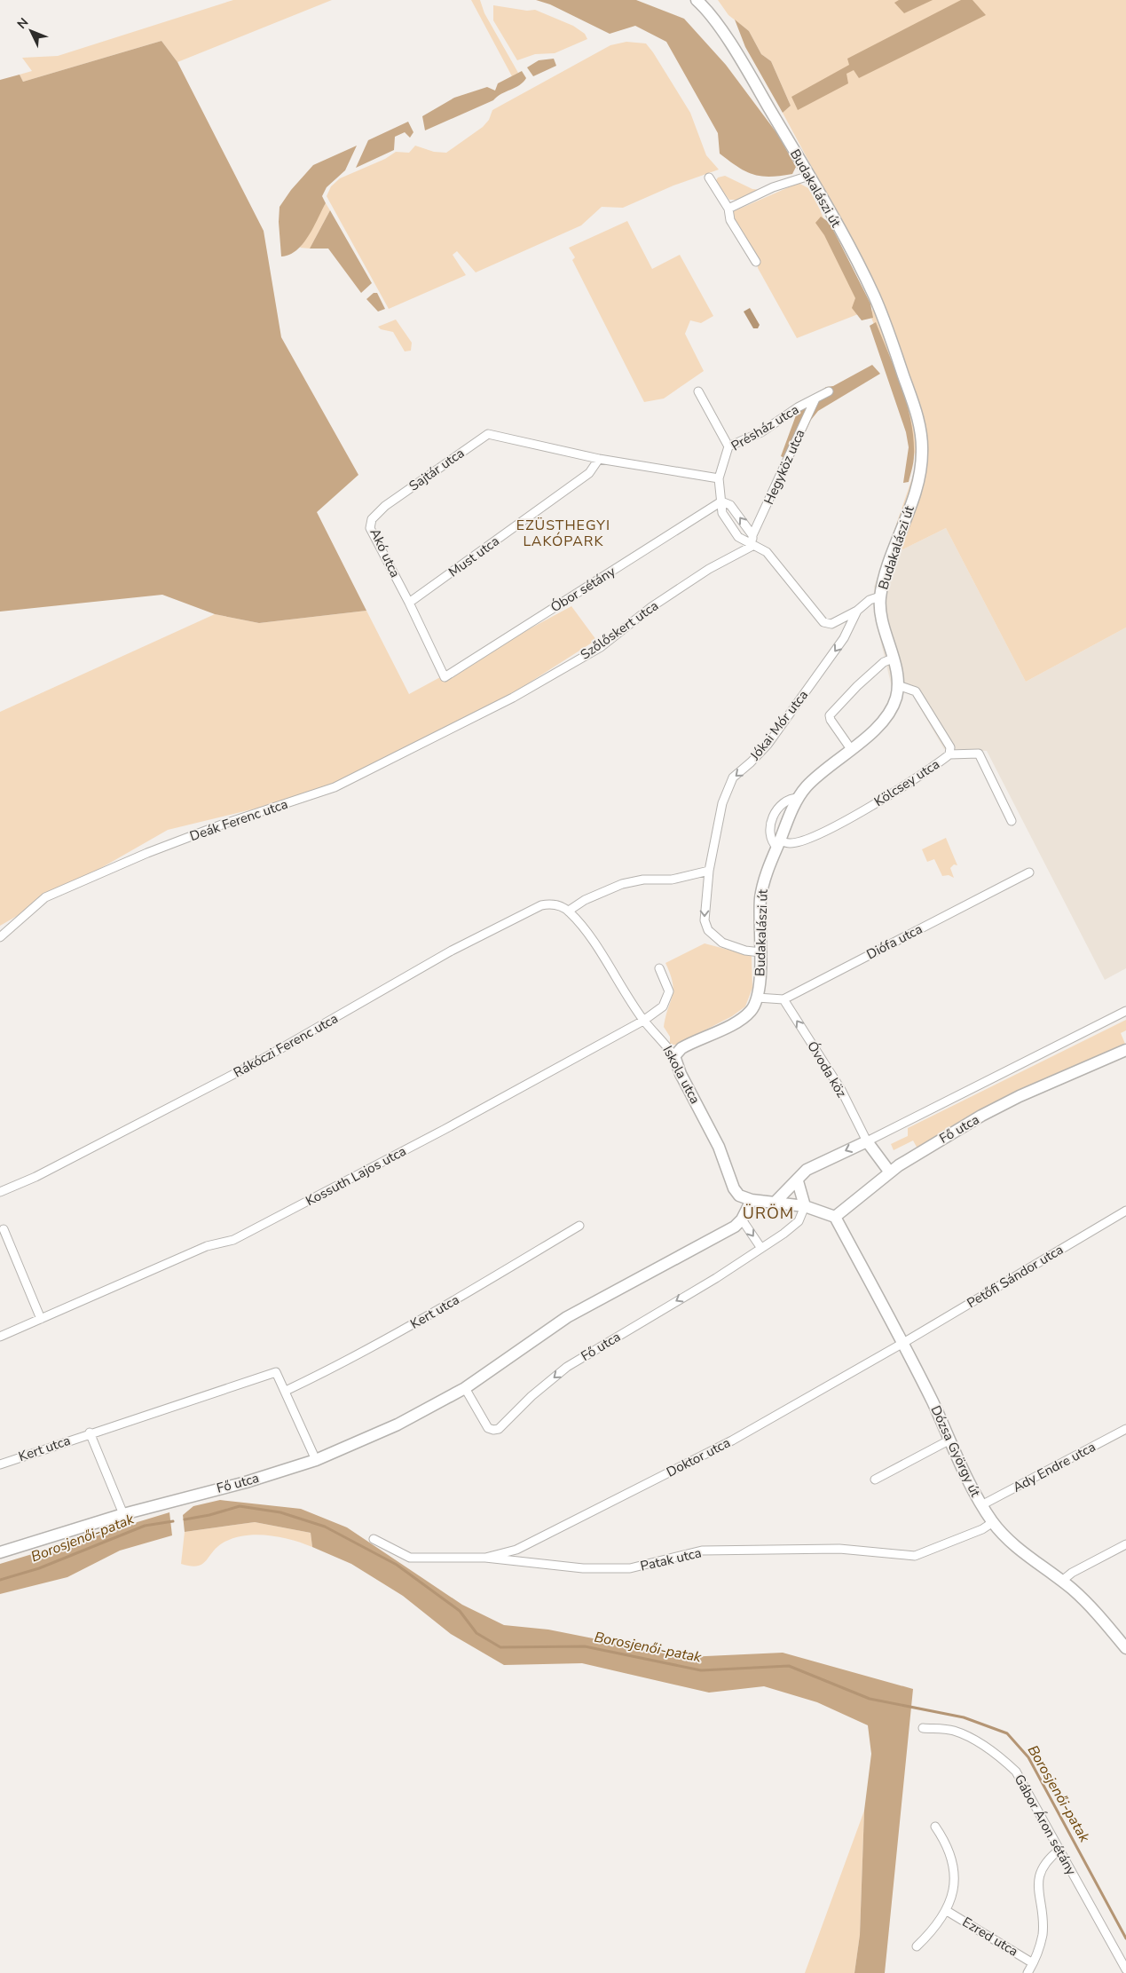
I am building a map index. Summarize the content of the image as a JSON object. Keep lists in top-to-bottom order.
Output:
{
  "streets": {
    "main road": [
      "Budakalászi út",
      "Iskola utca",
      "Fő utca",
      "Dózsa György út"
    ],
    "street": [
      "Présház utca",
      "Hegyköz utca",
      "Sajtár utca",
      "Akó utca",
      "Must utca",
      "Óbor sétány",
      "Szőlőskert utca",
      "Jókai Mór utca",
      "Kölcsey utca",
      "Deák Ferenc utca",
      "Diófa utca",
      "Rákóczi Ferenc utca",
      "Óvoda köz",
      "Kossuth Lajos utca",
      "Petőfi Sándor utca",
      "Kert utca",
      "Doktor utca",
      "Ady Endre utca",
      "Patak utca",
      "Gábor Áron sétány",
      "Ezred utca"
    ]
  },
  "crossings": [
    ["Budakalászi út", "Jókai Mór utca"],
    ["Budakalászi út", "Kölcsey utca"],
    ["Budakalászi út", "Iskola utca"],
    ["Présház utca", "Hegyköz utca"],
    ["Sajtár utca", "Akó utca"],
    ["Sajtár utca", "Must utca"],
    ["Akó utca", "Must utca"],
    ["Akó utca", "Óbor sétány"],
    ["Szőlőskert utca", "Deák Ferenc utca"],
    ["Diófa utca", "Óvoda köz"],
    ["Rákóczi Ferenc utca", "Iskola utca"],
    ["Iskola utca", "Fő utca"],
    ["Iskola utca", "Kossuth Lajos utca"],
    ["Fő utca", "Kert utca"],
    ["Fő utca", "Dózsa György út"],
    ["Petőfi Sándor utca", "Dózsa György út"],
    ["Petőfi Sándor utca", "Doktor utca"],
    ["Dózsa György út", "Doktor utca"],
    ["Dózsa György út", "Ady Endre utca"],
    ["Dózsa György út", "Patak utca"],
    ["Doktor utca", "Patak utca"]
  ],
  "one_way": ["Jókai Mór utca", "Óvoda köz"],
  "districts": ["EZÜSTHEGYI LAKÓPARK", "ÜRÖM"],
  "water": ["Borosjenői-patak"],
  "north": "top left"
}
